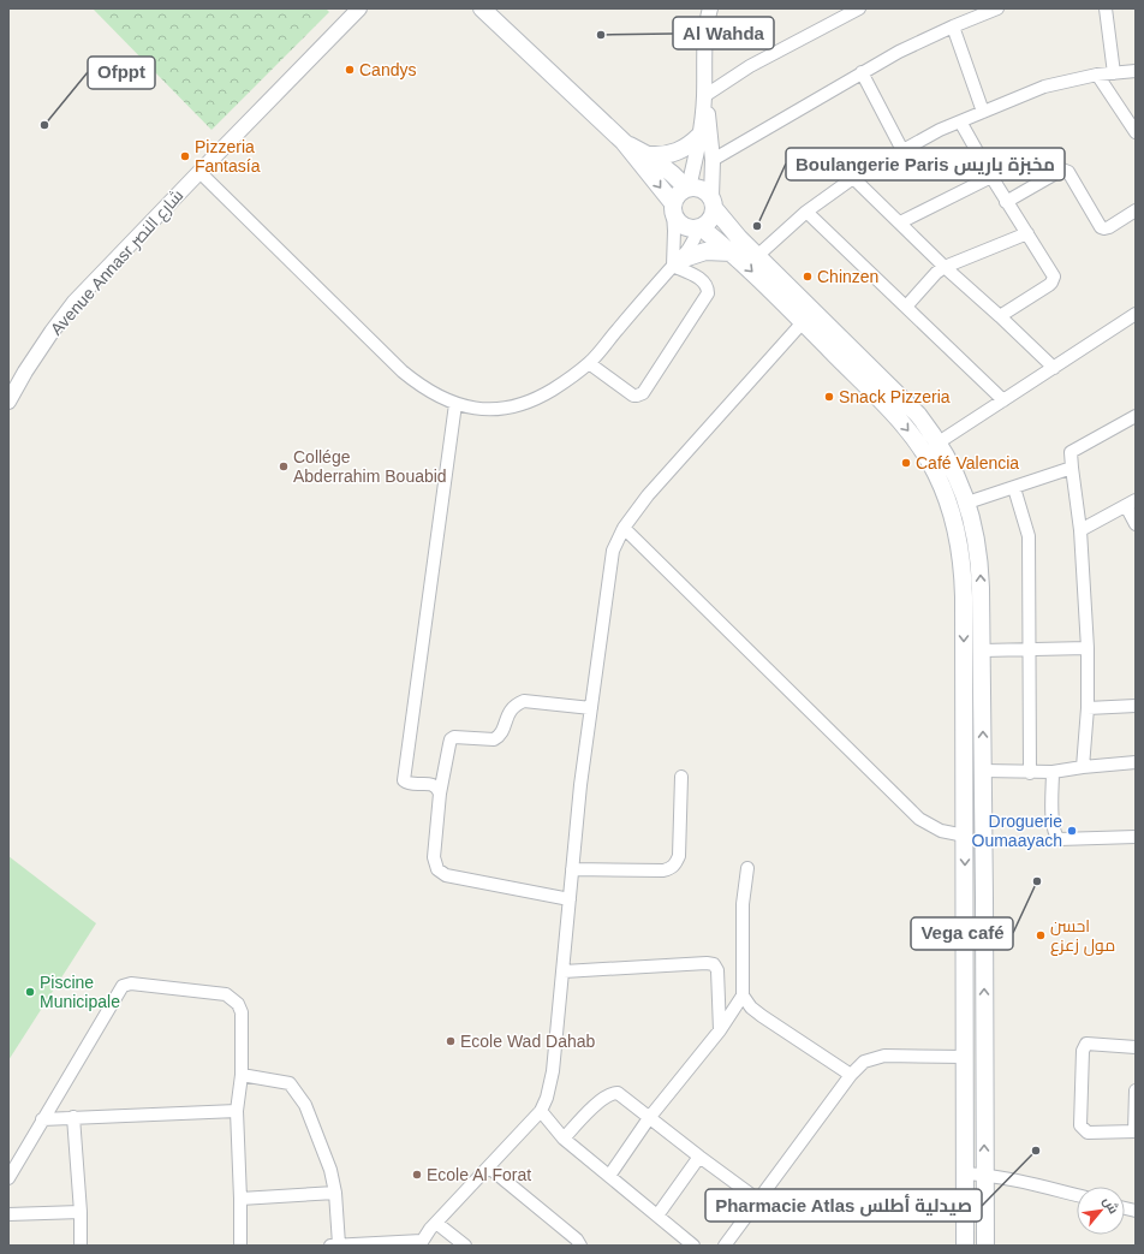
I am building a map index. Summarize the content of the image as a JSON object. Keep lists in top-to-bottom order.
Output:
{
  "streets": {
    "street": ["Avenue Annasr شارع النصر"]
  },
  "places": [
    "Al Wahda",
    "Candys",
    "Ofppt",
    "Pizzeria Fantasía",
    "Boulangerie Paris مخبزة باريس",
    "Chinzen",
    "Snack Pizzeria",
    "Café Valencia",
    "Collége Abderrahim Bouabid",
    "Droguerie Oumaayach",
    "Vega café",
    "احسن مول زعزع",
    "Piscine Municipale",
    "Ecole Wad Dahab",
    "Pharmacie Atlas صيدلية أطلس",
    "Ecole Al Forat"
  ],
  "north": "top right"
}
